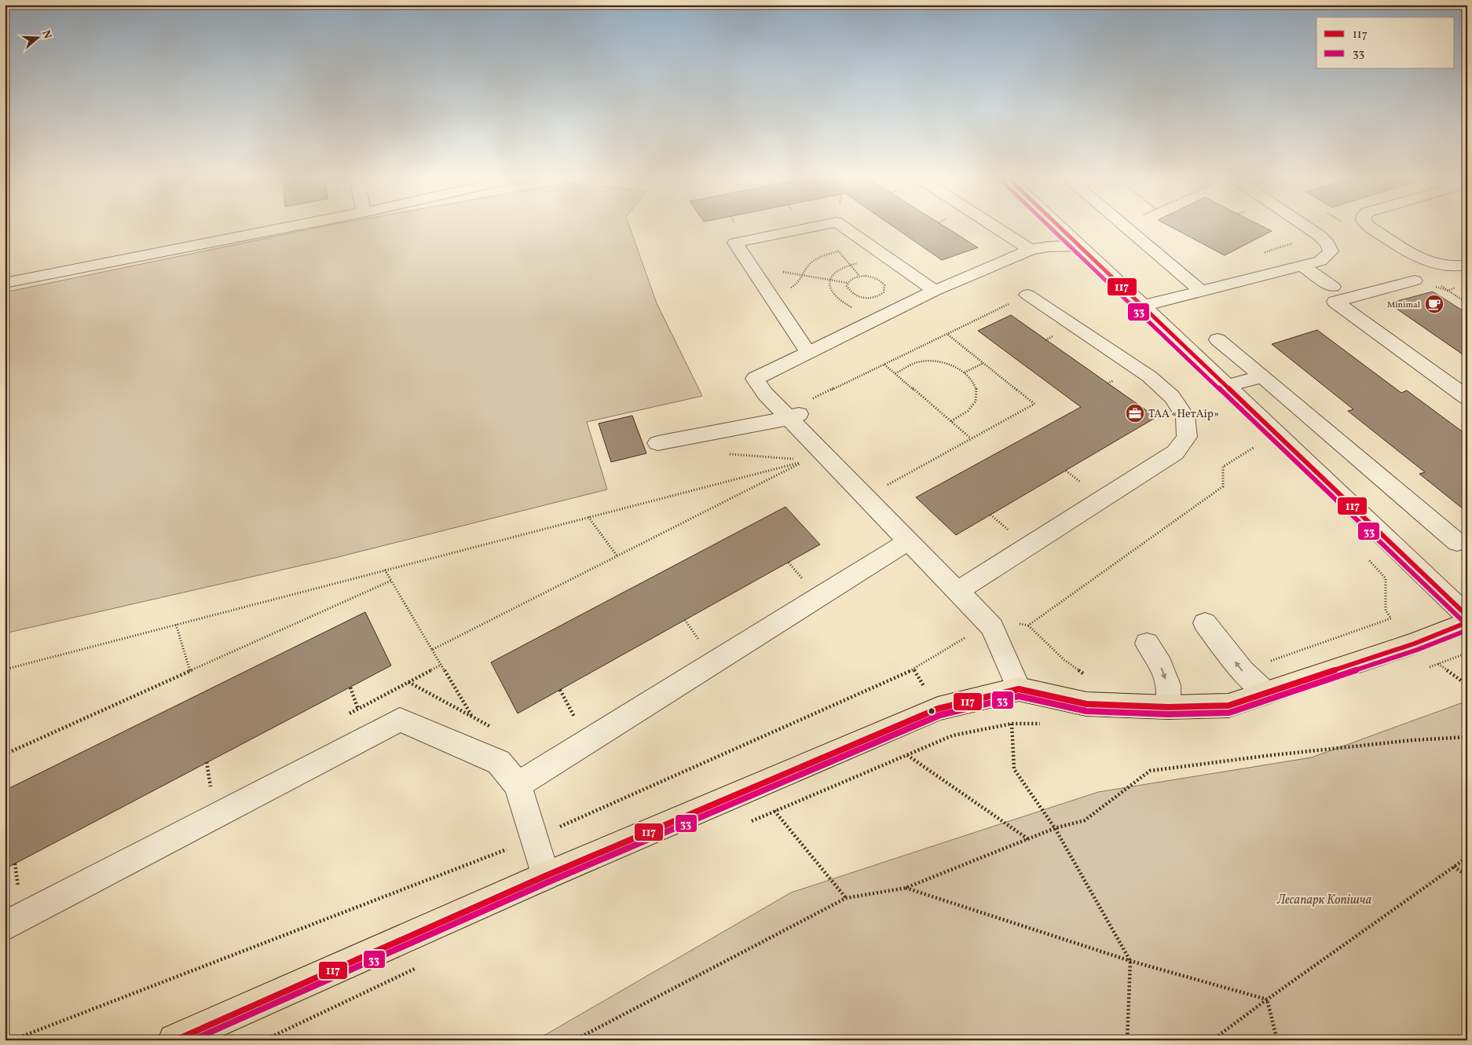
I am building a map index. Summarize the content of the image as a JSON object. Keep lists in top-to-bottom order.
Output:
{
  "parks": ["Лесапарк Копішча"],
  "places": {
    "cafe": ["Minimal"],
    "office": ["ТАА «НетАір»"]
  },
  "lines": ["transit line 117", "transit line 33"],
  "legend": ["117", "33"],
  "north": "right"
}
